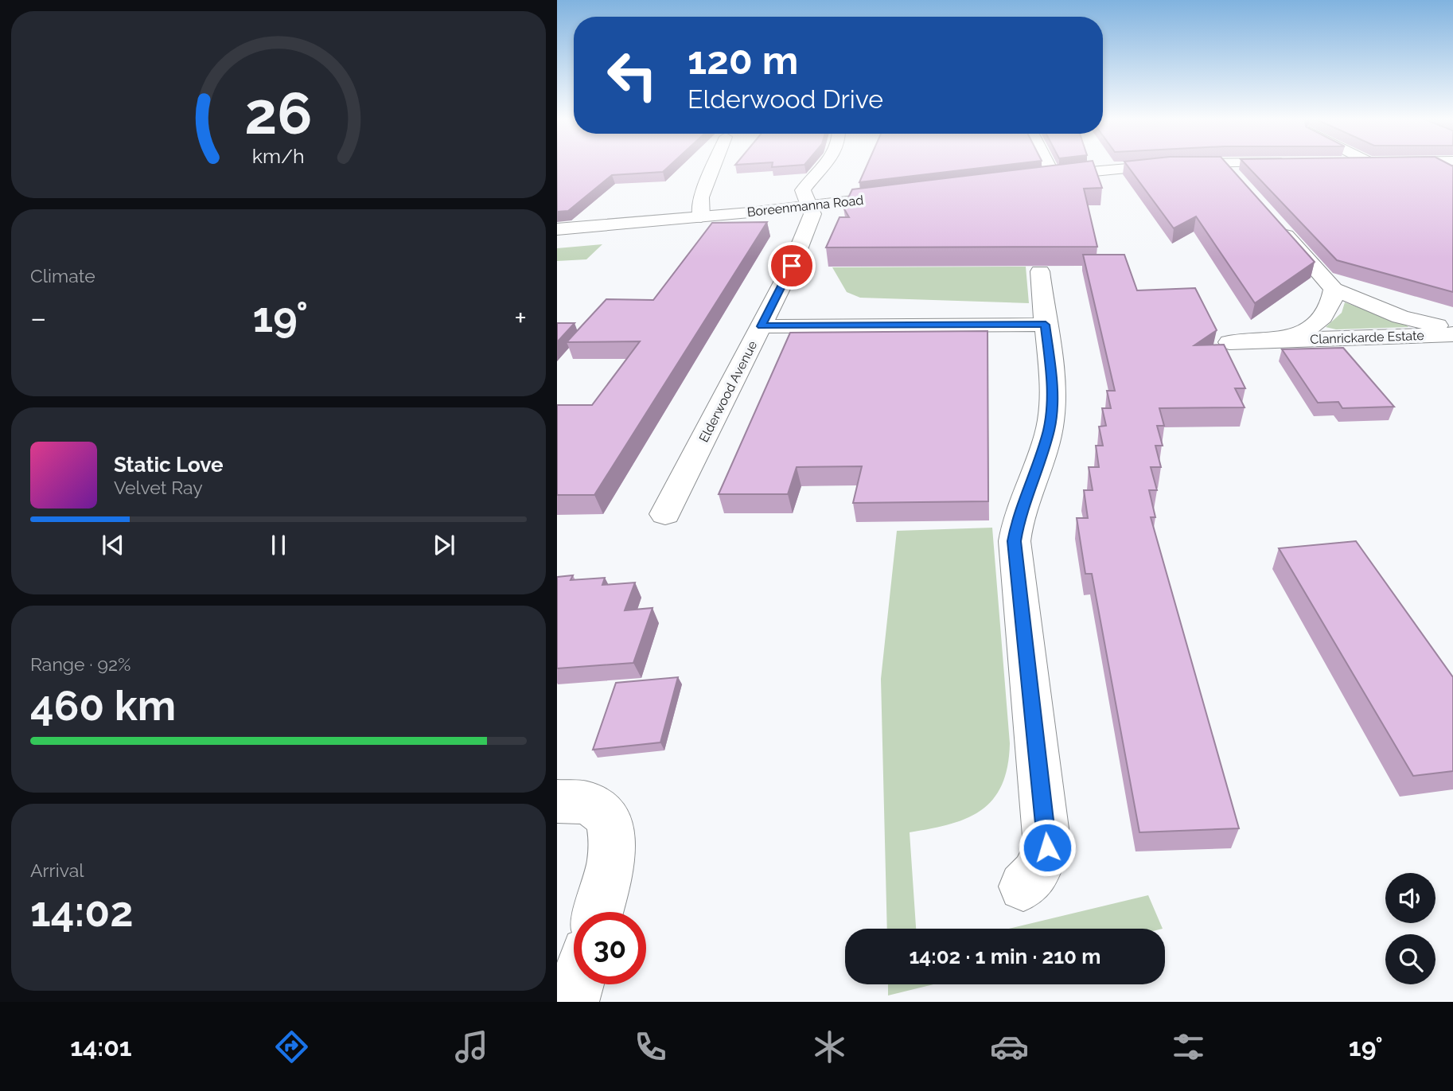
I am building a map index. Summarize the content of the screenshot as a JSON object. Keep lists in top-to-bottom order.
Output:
{
  "streets": {
    "street": ["Boreenmanna Road", "Clanrickarde Estate", "Elderwood Avenue"]
  },
  "crossings": [
    ["Boreenmanna Road", "Elderwood Avenue"]
  ],
  "page": {
    "turn": ["120 m", "Elderwood Drive"],
    "tile": [
      "Climate",
      ["Range · 92%", "460 km"],
      ["Arrival", "14:02"]
    ],
    "heat": ["−", "19°", "+"],
    "song": ["Static Love", "Velvet Ray"],
    "limit": "30",
    "trip": "14:02 · 1 min · 210 m",
    "tabs": ["14:01", "19°"],
    "gauge": ["26", "km/h"]
  }
}
